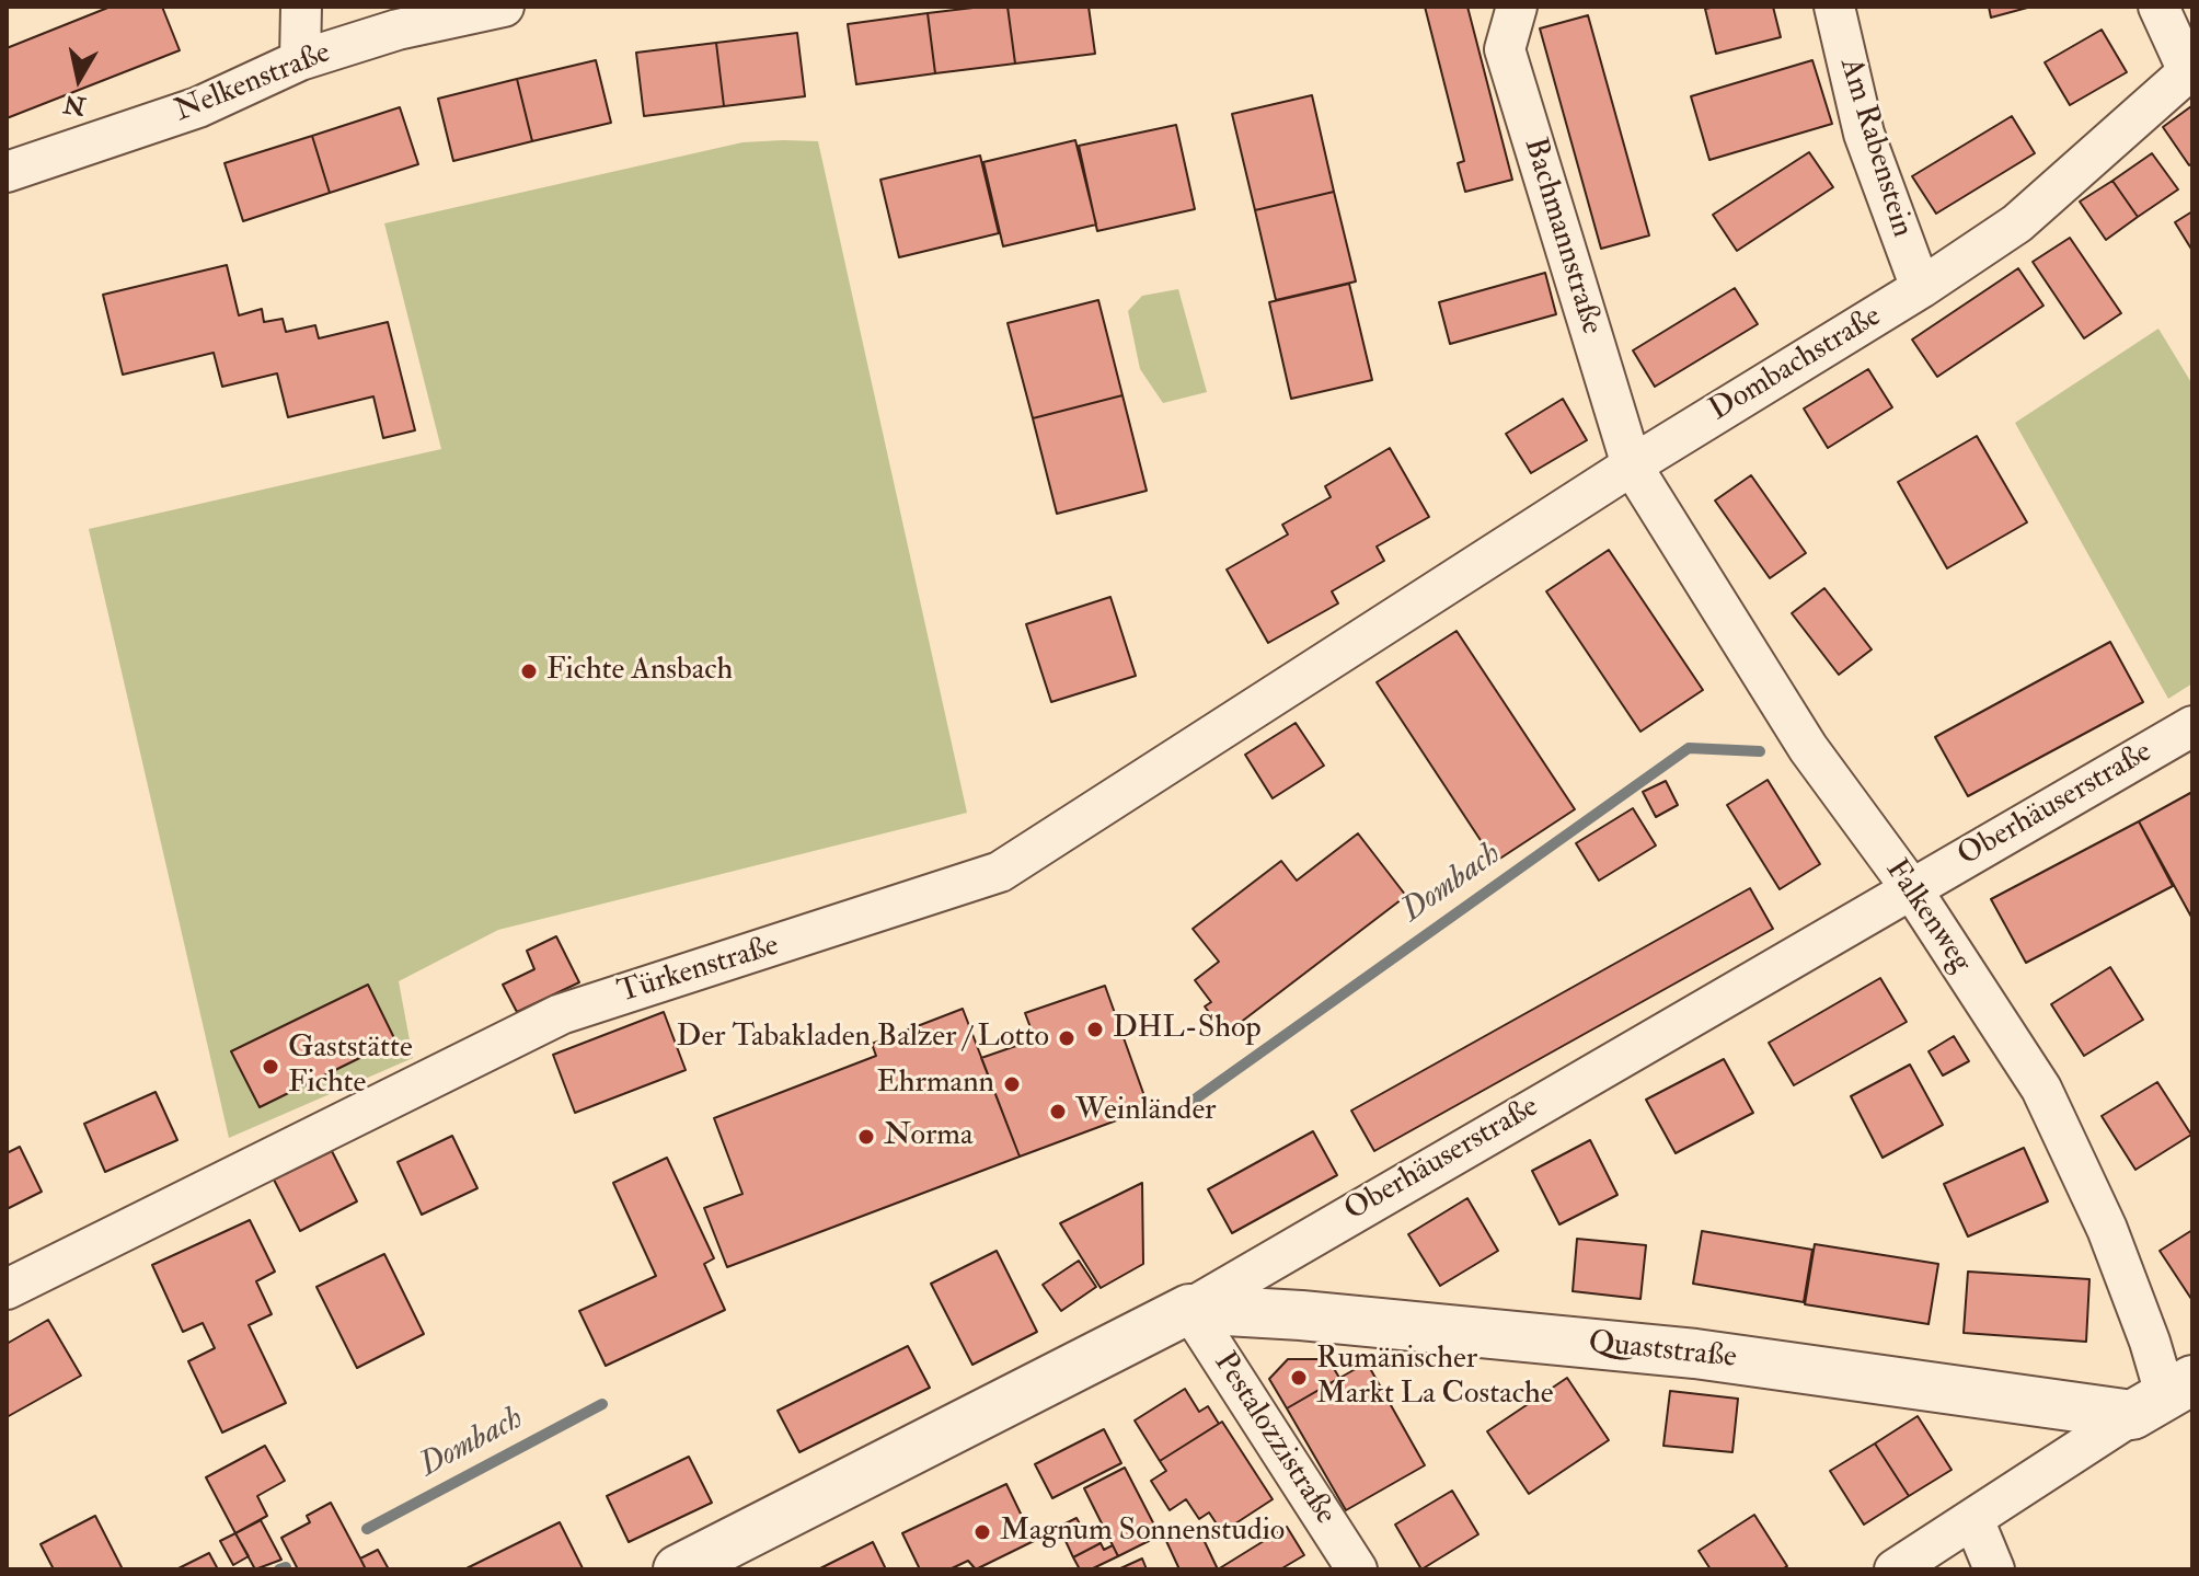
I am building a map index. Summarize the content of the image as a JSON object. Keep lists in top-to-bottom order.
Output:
{
  "streets": {
    "street": [
      "Nelkenstraße",
      "Am Rabenstein",
      "Bachmannstraße",
      "Dombachstraße",
      "Oberhäuserstraße",
      "Falkenweg",
      "Türkenstraße",
      "Quaststraße",
      "Pestalozzistraße"
    ]
  },
  "crossings": [
    ["Am Rabenstein", "Dombachstraße"],
    ["Bachmannstraße", "Dombachstraße"],
    ["Bachmannstraße", "Falkenweg"],
    ["Dombachstraße", "Falkenweg"],
    ["Dombachstraße", "Türkenstraße"],
    ["Oberhäuserstraße", "Falkenweg"],
    ["Oberhäuserstraße", "Quaststraße"],
    ["Oberhäuserstraße", "Pestalozzistraße"],
    ["Falkenweg", "Quaststraße"],
    ["Quaststraße", "Pestalozzistraße"]
  ],
  "water": ["Dombach"],
  "places": [
    "Fichte Ansbach",
    "DHL-Shop",
    "Der Tabakladen Balzer / Lotto",
    "Gaststätte Fichte",
    "Ehrmann",
    "Weinländer",
    "Norma",
    "Rumänischer Markt La Costache",
    "Magnum Sonnenstudio"
  ],
  "north": "bottom"
}
